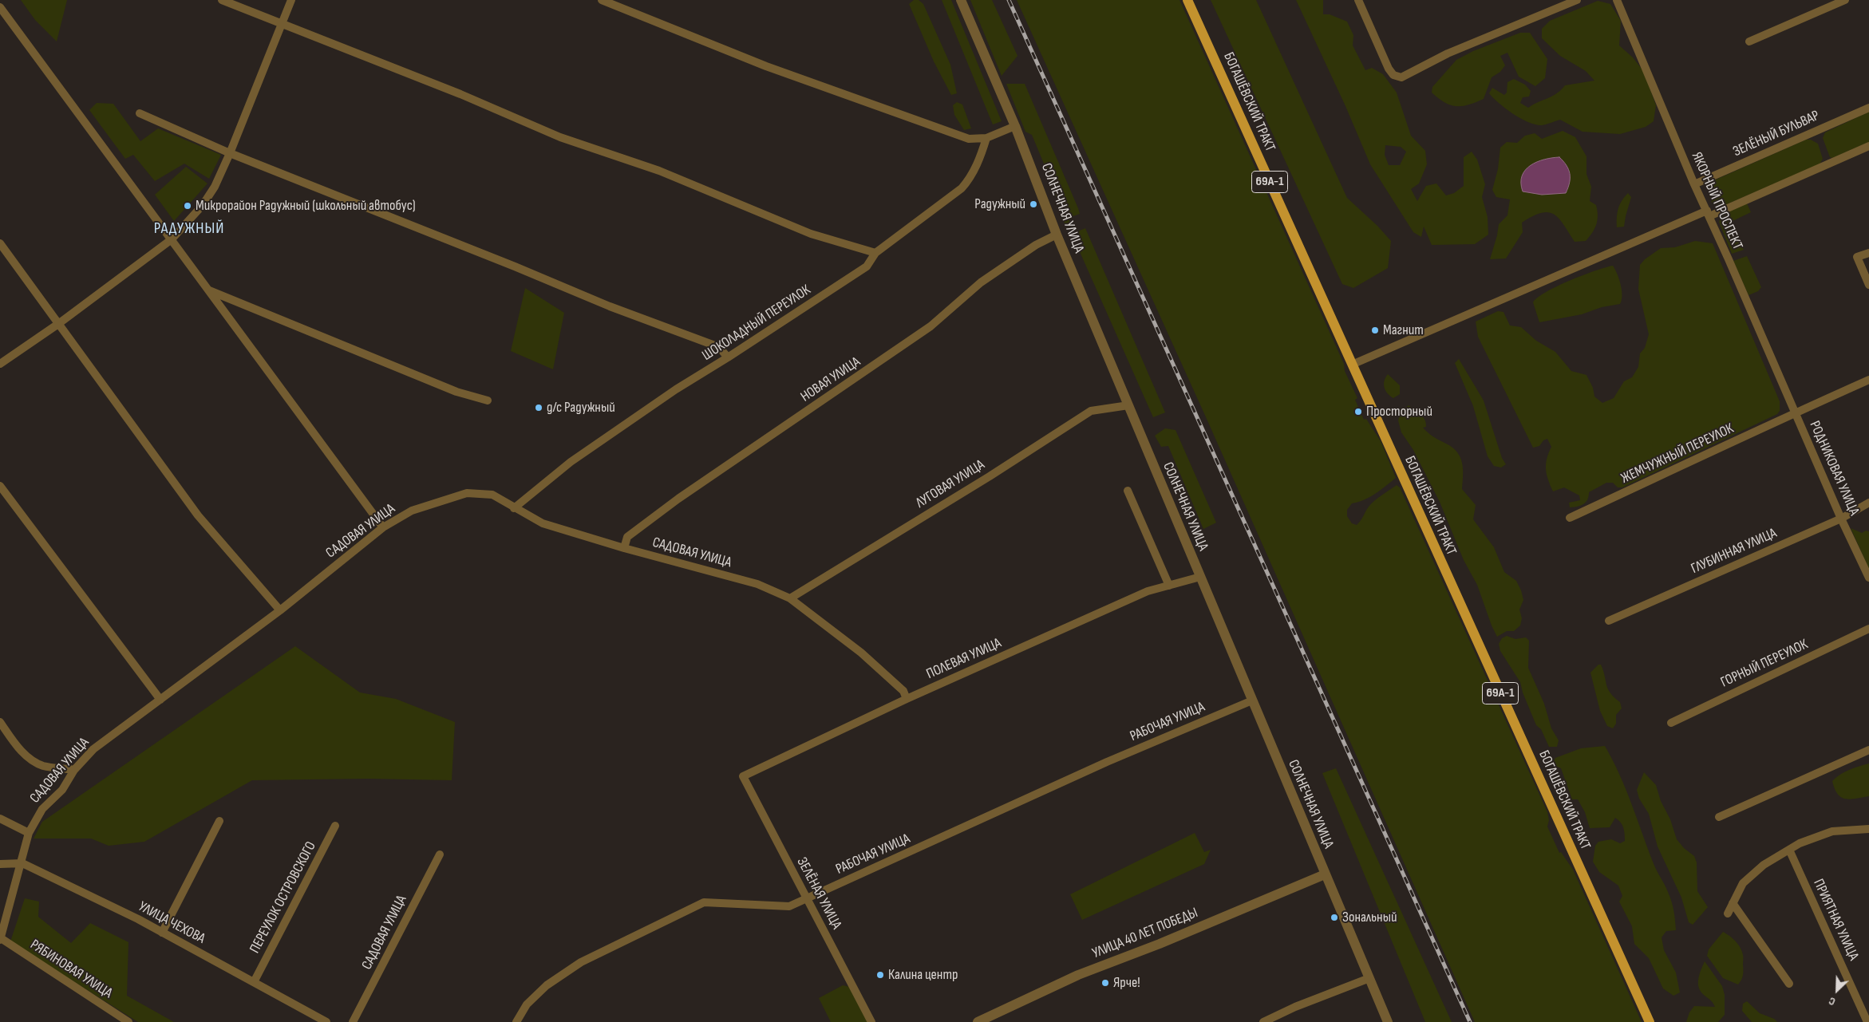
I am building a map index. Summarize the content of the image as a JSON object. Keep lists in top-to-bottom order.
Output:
{
  "streets": {
    "main road": ["БОГАШЁВСКИЙ ТРАКТ", "69А-1"],
    "street": [
      "ЗЕЛЁНЫЙ БУЛЬВАР",
      "ЯКОРНЫЙ ПРОСПЕКТ",
      "СОЛНЕЧНАЯ УЛИЦА",
      "ШОКОЛАДНЫЙ ПЕРЕУЛОК",
      "НОВАЯ УЛИЦА",
      "ЖЕМЧУЖНЫЙ ПЕРЕУЛОК",
      "РОДНИКОВАЯ УЛИЦА",
      "ЛУГОВАЯ УЛИЦА",
      "САДОВАЯ УЛИЦА",
      "ГЛУБИННАЯ УЛИЦА",
      "ПОЛЕВАЯ УЛИЦА",
      "ГОРНЫЙ ПЕРЕУЛОК",
      "РАБОЧАЯ УЛИЦА",
      "ЗЕЛЁНАЯ УЛИЦА",
      "ПЕРЕУЛОК ОСТРОВСКОГО",
      "ПРИЯТНАЯ УЛИЦА",
      "УЛИЦА ЧЕХОВА",
      "УЛИЦА 40 ЛЕТ ПОБЕДЫ",
      "РЯБИНОВАЯ УЛИЦА"
    ]
  },
  "crossings": [
    ["ЗЕЛЁНЫЙ БУЛЬВАР", "ЯКОРНЫЙ ПРОСПЕКТ"],
    ["ЯКОРНЫЙ ПРОСПЕКТ", "ЖЕМЧУЖНЫЙ ПЕРЕУЛОК"],
    ["ЯКОРНЫЙ ПРОСПЕКТ", "РОДНИКОВАЯ УЛИЦА"],
    ["СОЛНЕЧНАЯ УЛИЦА", "НОВАЯ УЛИЦА"],
    ["СОЛНЕЧНАЯ УЛИЦА", "ЛУГОВАЯ УЛИЦА"],
    ["СОЛНЕЧНАЯ УЛИЦА", "ПОЛЕВАЯ УЛИЦА"],
    ["СОЛНЕЧНАЯ УЛИЦА", "РАБОЧАЯ УЛИЦА"],
    ["СОЛНЕЧНАЯ УЛИЦА", "УЛИЦА 40 ЛЕТ ПОБЕДЫ"],
    ["ШОКОЛАДНЫЙ ПЕРЕУЛОК", "САДОВАЯ УЛИЦА"],
    ["НОВАЯ УЛИЦА", "САДОВАЯ УЛИЦА"],
    ["ЖЕМЧУЖНЫЙ ПЕРЕУЛОК", "РОДНИКОВАЯ УЛИЦА"],
    ["РОДНИКОВАЯ УЛИЦА", "ГЛУБИННАЯ УЛИЦА"],
    ["ЛУГОВАЯ УЛИЦА", "САДОВАЯ УЛИЦА"],
    ["САДОВАЯ УЛИЦА", "ПОЛЕВАЯ УЛИЦА"],
    ["САДОВАЯ УЛИЦА", "УЛИЦА ЧЕХОВА"],
    ["САДОВАЯ УЛИЦА", "РЯБИНОВАЯ УЛИЦА"],
    ["ПОЛЕВАЯ УЛИЦА", "ЗЕЛЁНАЯ УЛИЦА"],
    ["РАБОЧАЯ УЛИЦА", "ЗЕЛЁНАЯ УЛИЦА"],
    ["ПЕРЕУЛОК ОСТРОВСКОГО", "УЛИЦА ЧЕХОВА"]
  ],
  "districts": ["РАДУЖНЫЙ"],
  "places": [
    "Радужный",
    "Микрорайон Радужный (школьный автобус)",
    "Магнит",
    "д/с Радужный",
    "Просторный",
    "Зональный",
    "Калина центр",
    "Ярче!"
  ],
  "north": "bottom left"
}
